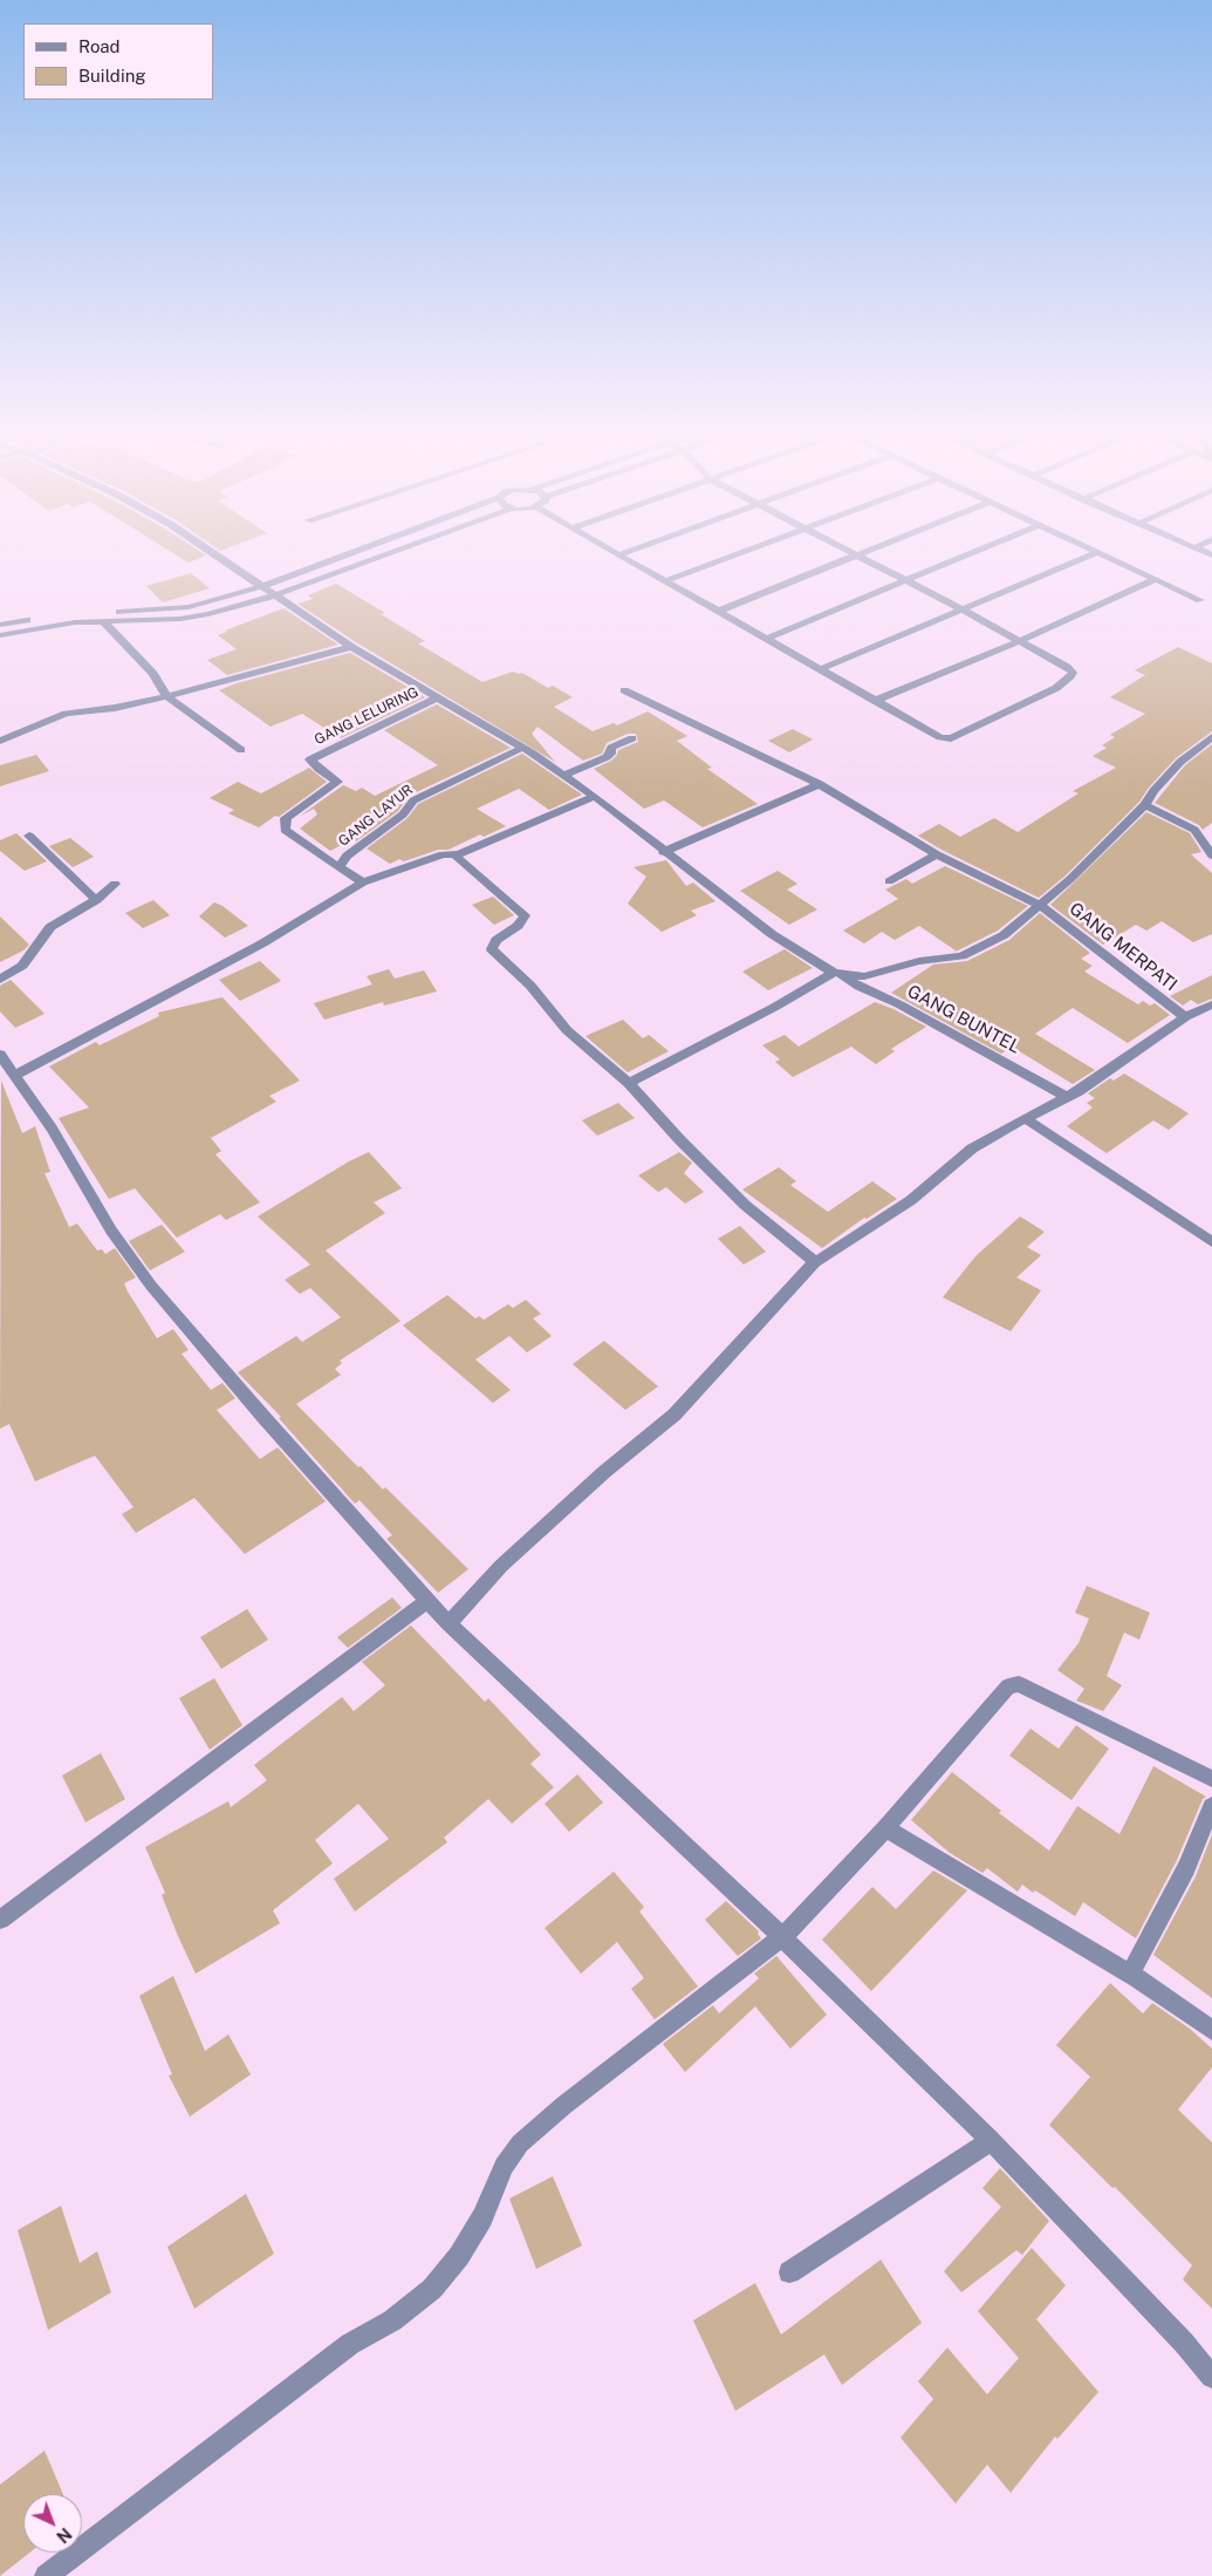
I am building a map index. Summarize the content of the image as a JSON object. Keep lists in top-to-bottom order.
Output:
{
  "streets": {
    "street": [
      "GANG LELURING",
      "GANG LAYUR",
      "GANG MERPATI",
      "GANG BUNTEL"
    ]
  },
  "crossings": [
    ["GANG LELURING", "GANG LAYUR"],
    ["GANG LELURING", "GANG BUNTEL"],
    ["GANG LAYUR", "GANG BUNTEL"]
  ],
  "legend": ["Road", "Building"],
  "north": "bottom right"
}
